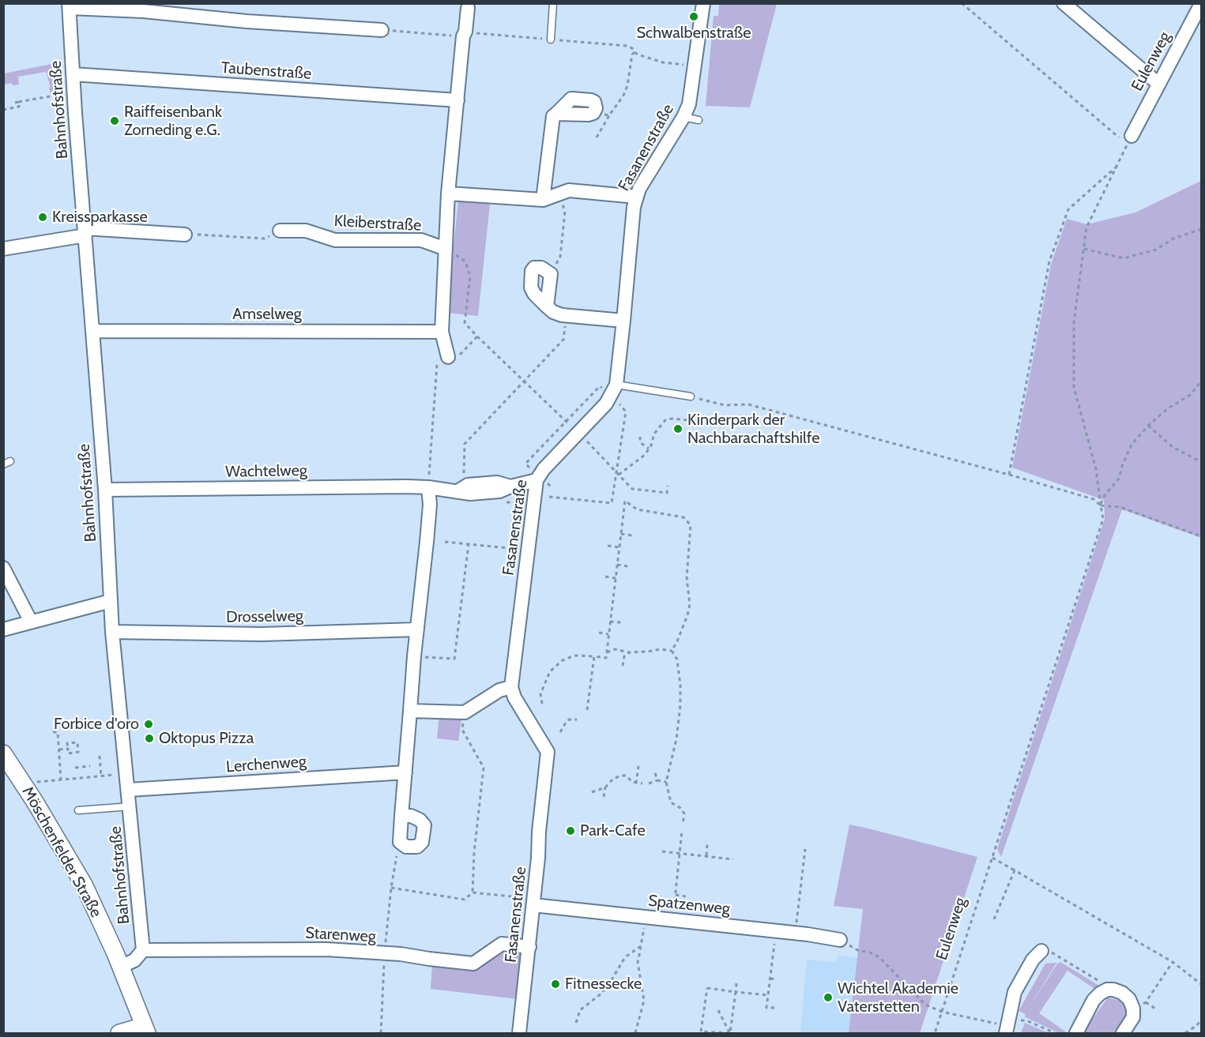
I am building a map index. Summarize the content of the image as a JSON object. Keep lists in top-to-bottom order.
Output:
{
  "streets": {
    "street": [
      "Eulenweg",
      "Taubenstraße",
      "Bahnhofstraße",
      "Fasanenstraße",
      "Kleiberstraße",
      "Amselweg",
      "Wachtelweg",
      "Drosselweg",
      "Lerchenweg",
      "Möschenfelder Straße",
      "Spatzenweg",
      "Starenweg"
    ]
  },
  "crossings": [
    ["Taubenstraße", "Bahnhofstraße"],
    ["Bahnhofstraße", "Amselweg"],
    ["Bahnhofstraße", "Wachtelweg"],
    ["Bahnhofstraße", "Drosselweg"],
    ["Bahnhofstraße", "Lerchenweg"],
    ["Bahnhofstraße", "Starenweg"],
    ["Fasanenstraße", "Wachtelweg"],
    ["Fasanenstraße", "Spatzenweg"],
    ["Fasanenstraße", "Starenweg"]
  ],
  "places": [
    "Schwalbenstraße",
    "Raiffeisenbank Zorneding e.G.",
    "Kreissparkasse",
    "Kinderpark der Nachbarachaftshilfe",
    "Forbice d'oro",
    "Oktopus Pizza",
    "Park-Cafe",
    "Fitnessecke",
    "Wichtel Akademie Vaterstetten"
  ]
}
